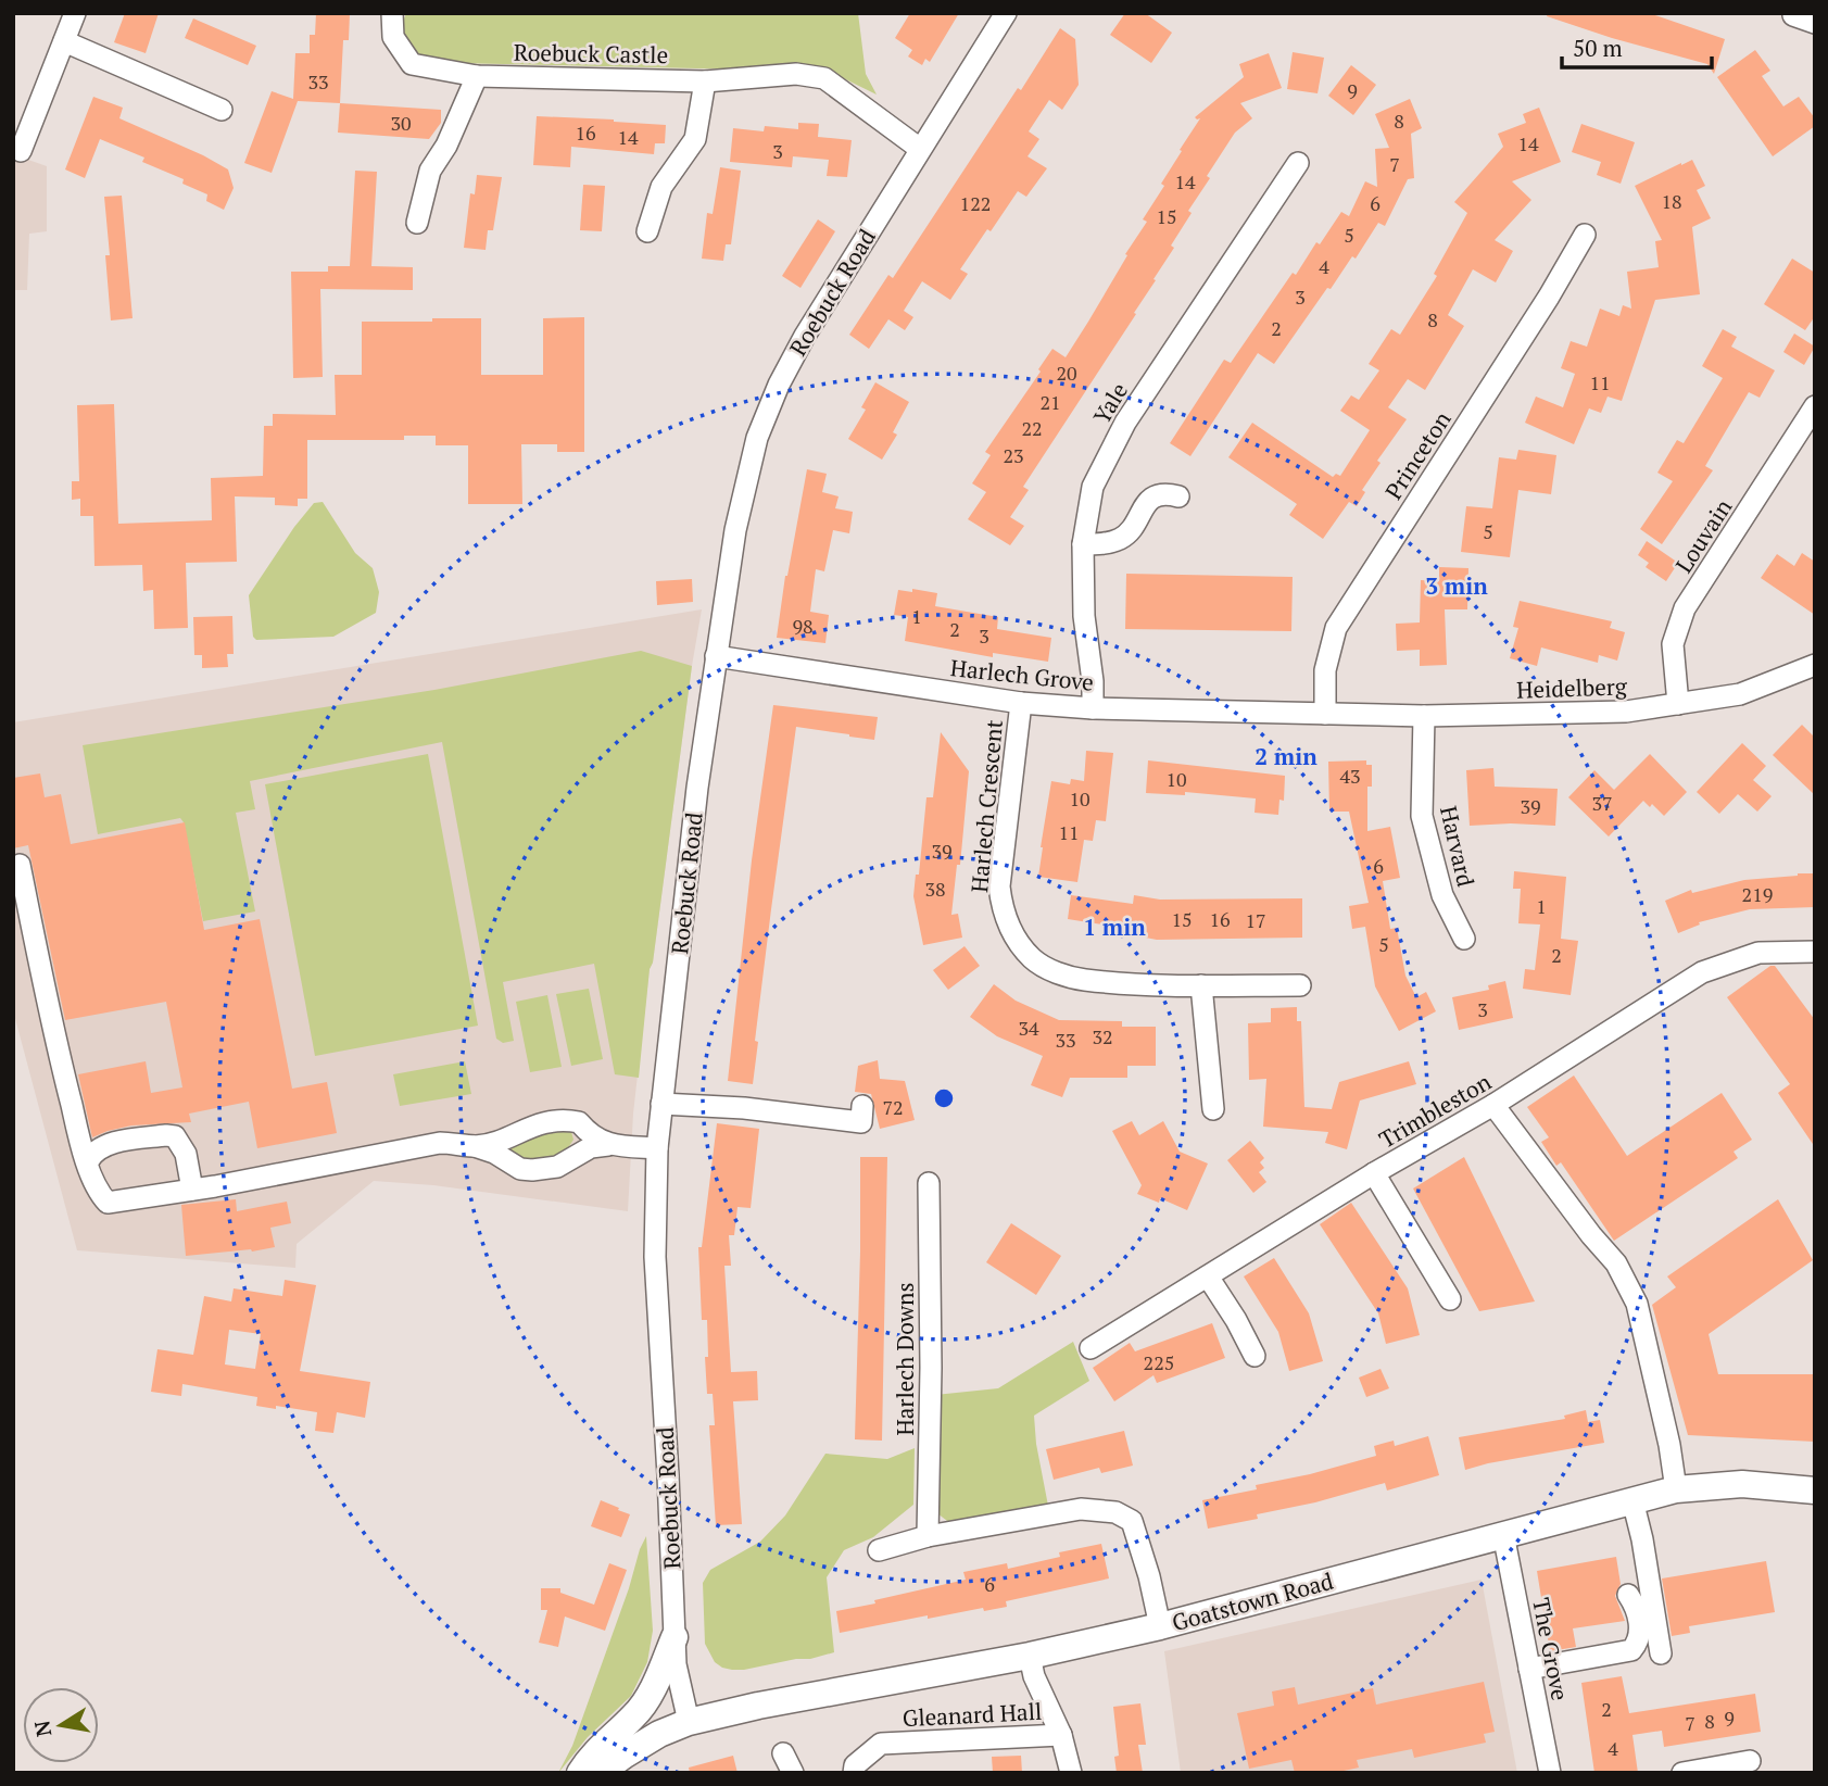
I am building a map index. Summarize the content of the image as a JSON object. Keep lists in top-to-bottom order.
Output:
{
  "streets": {
    "main road": ["Goatstown Road"],
    "street": [
      "Roebuck Castle",
      "Roebuck Road",
      "Yale",
      "Princeton",
      "Louvain",
      "Harlech Grove",
      "Heidelberg",
      "Harlech Crescent",
      "Harvard",
      "Trimbleston",
      "Harlech Downs",
      "The Grove",
      "Gleanard Hall"
    ]
  },
  "crossings": [
    ["Roebuck Castle", "Roebuck Road"],
    ["Roebuck Road", "Harlech Grove"],
    ["Roebuck Road", "Goatstown Road"],
    ["Yale", "Harlech Grove"],
    ["Princeton", "Harlech Grove"],
    ["Princeton", "Heidelberg"],
    ["Louvain", "Heidelberg"],
    ["Harlech Grove", "Heidelberg"],
    ["Harlech Grove", "Harlech Crescent"],
    ["Heidelberg", "Harvard"],
    ["Goatstown Road", "The Grove"]
  ],
  "house_numbers": [
    "33",
    "9",
    "8",
    "30",
    "16",
    "14",
    "14",
    "3",
    "7",
    "14",
    "18",
    "122",
    "6",
    "15",
    "5",
    "4",
    "3",
    "8",
    "2",
    "20",
    "11",
    "21",
    "22",
    "23",
    "5",
    "1",
    "98",
    "2",
    "3",
    "43",
    "10",
    "10",
    "37",
    "39",
    "11",
    "39",
    "6",
    "38",
    "219",
    "1",
    "15",
    "16",
    "17",
    "5",
    "2",
    "3",
    "34",
    "32",
    "33",
    "72",
    "225",
    "6",
    "2",
    "9",
    "8",
    "7",
    "4"
  ],
  "scale_bar": "50 m",
  "north": "left",
  "rings": ["3 min", "2 min", "1 min"]
}
